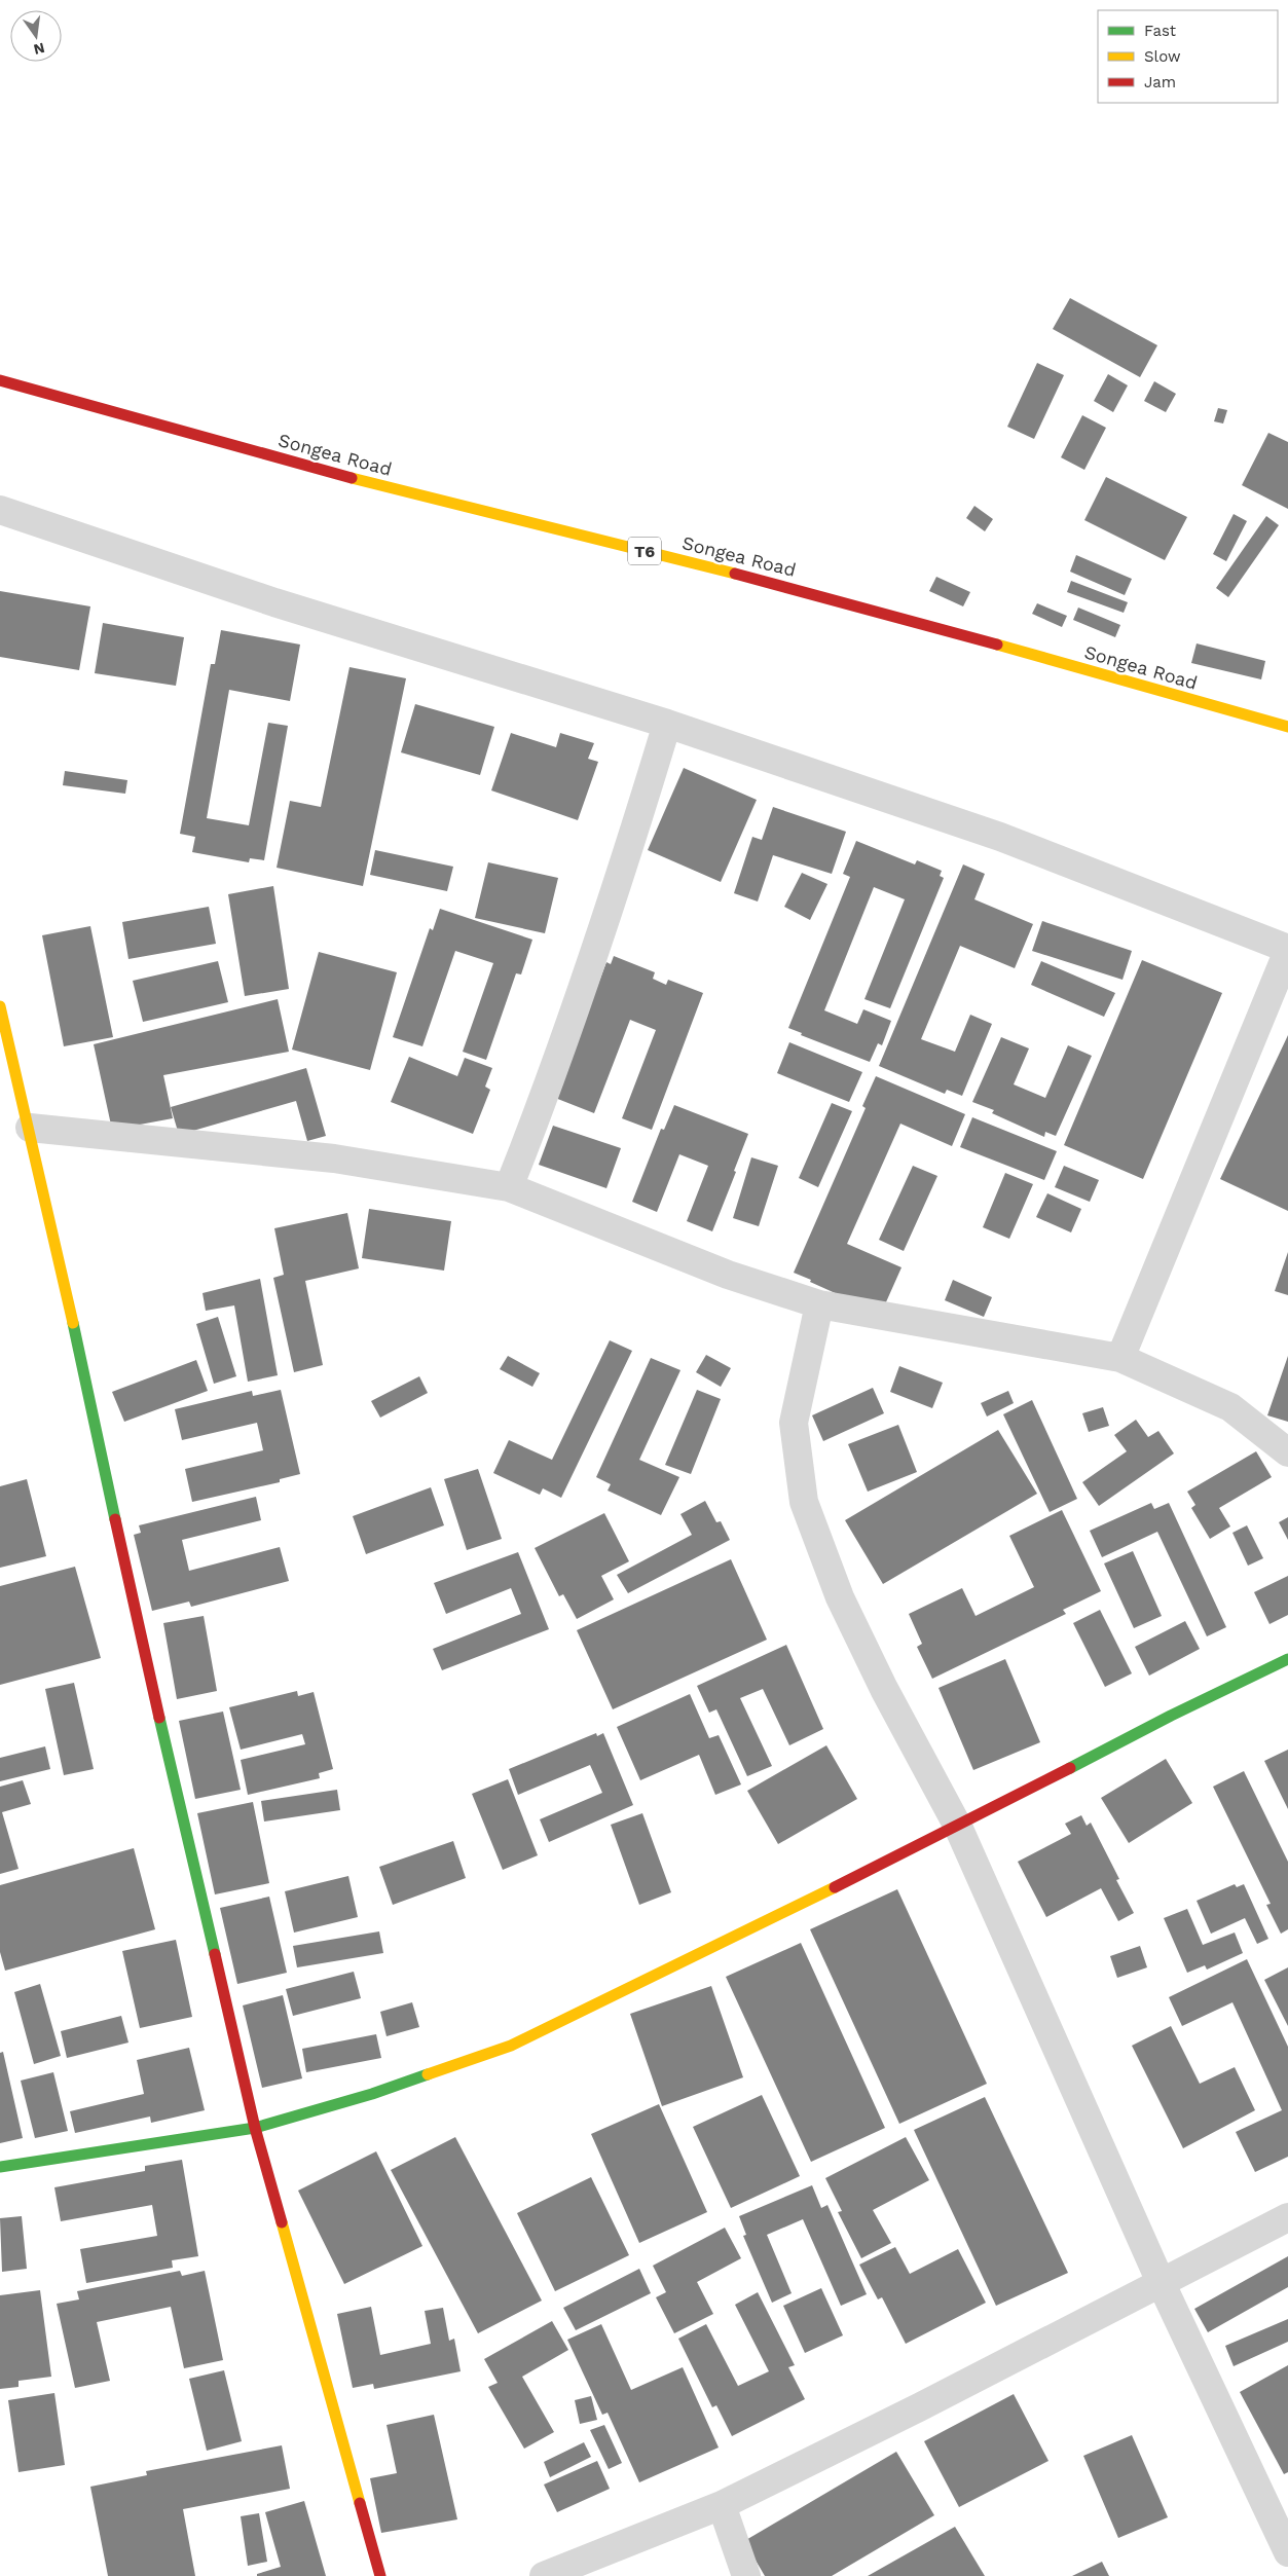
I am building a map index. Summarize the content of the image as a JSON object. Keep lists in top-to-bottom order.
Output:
{
  "streets": {
    "main road": ["Songea Road", "T6"]
  },
  "legend": ["Fast", "Slow", "Jam"],
  "north": "bottom"
}
